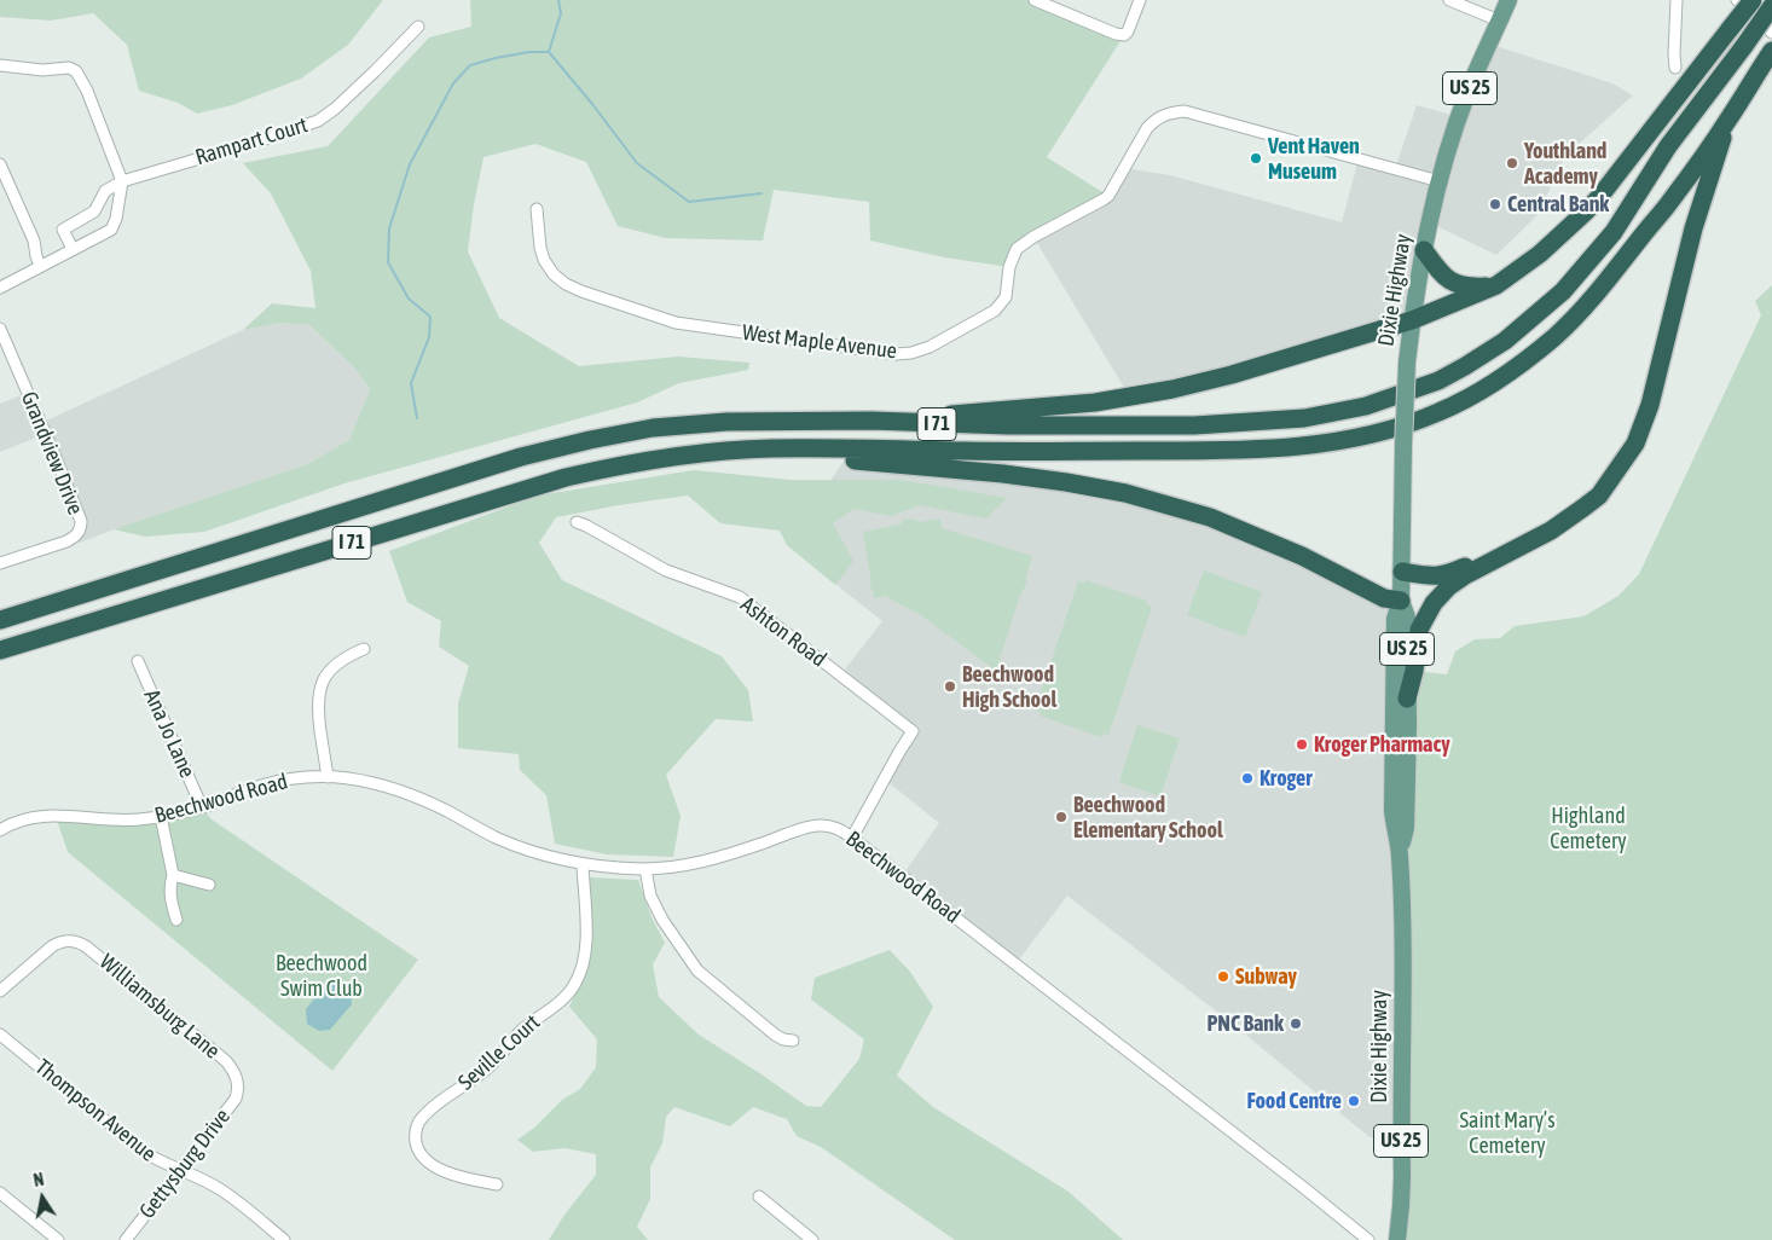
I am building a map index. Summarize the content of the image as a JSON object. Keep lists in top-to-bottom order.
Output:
{
  "streets": {
    "highway": ["I 71"],
    "main road": ["US 25", "Dixie Highway"],
    "street": [
      "Rampart Court",
      "West Maple Avenue",
      "Grandview Drive",
      "Ashton Road",
      "Ana Jo Lane",
      "Beechwood Road",
      "Williamsburg Lane",
      "Seville Court",
      "Thompson Avenue",
      "Gettysburg Drive"
    ]
  },
  "crossings": [
    ["Dixie Highway", "West Maple Avenue"],
    ["Ashton Road", "Beechwood Road"],
    ["Ana Jo Lane", "Beechwood Road"],
    ["Beechwood Road", "Seville Court"],
    ["Williamsburg Lane", "Gettysburg Drive"],
    ["Thompson Avenue", "Gettysburg Drive"]
  ],
  "parks": ["Highland Cemetery", "Beechwood Swim Club", "Saint Mary’s Cemetery"],
  "places": [
    "Vent Haven Museum",
    "Youthland Academy",
    "Central Bank",
    "Beechwood High School",
    "Kroger Pharmacy",
    "Kroger",
    "Beechwood Elementary School",
    "Subway",
    "PNC Bank",
    "Food Centre"
  ],
  "north": "top"
}
